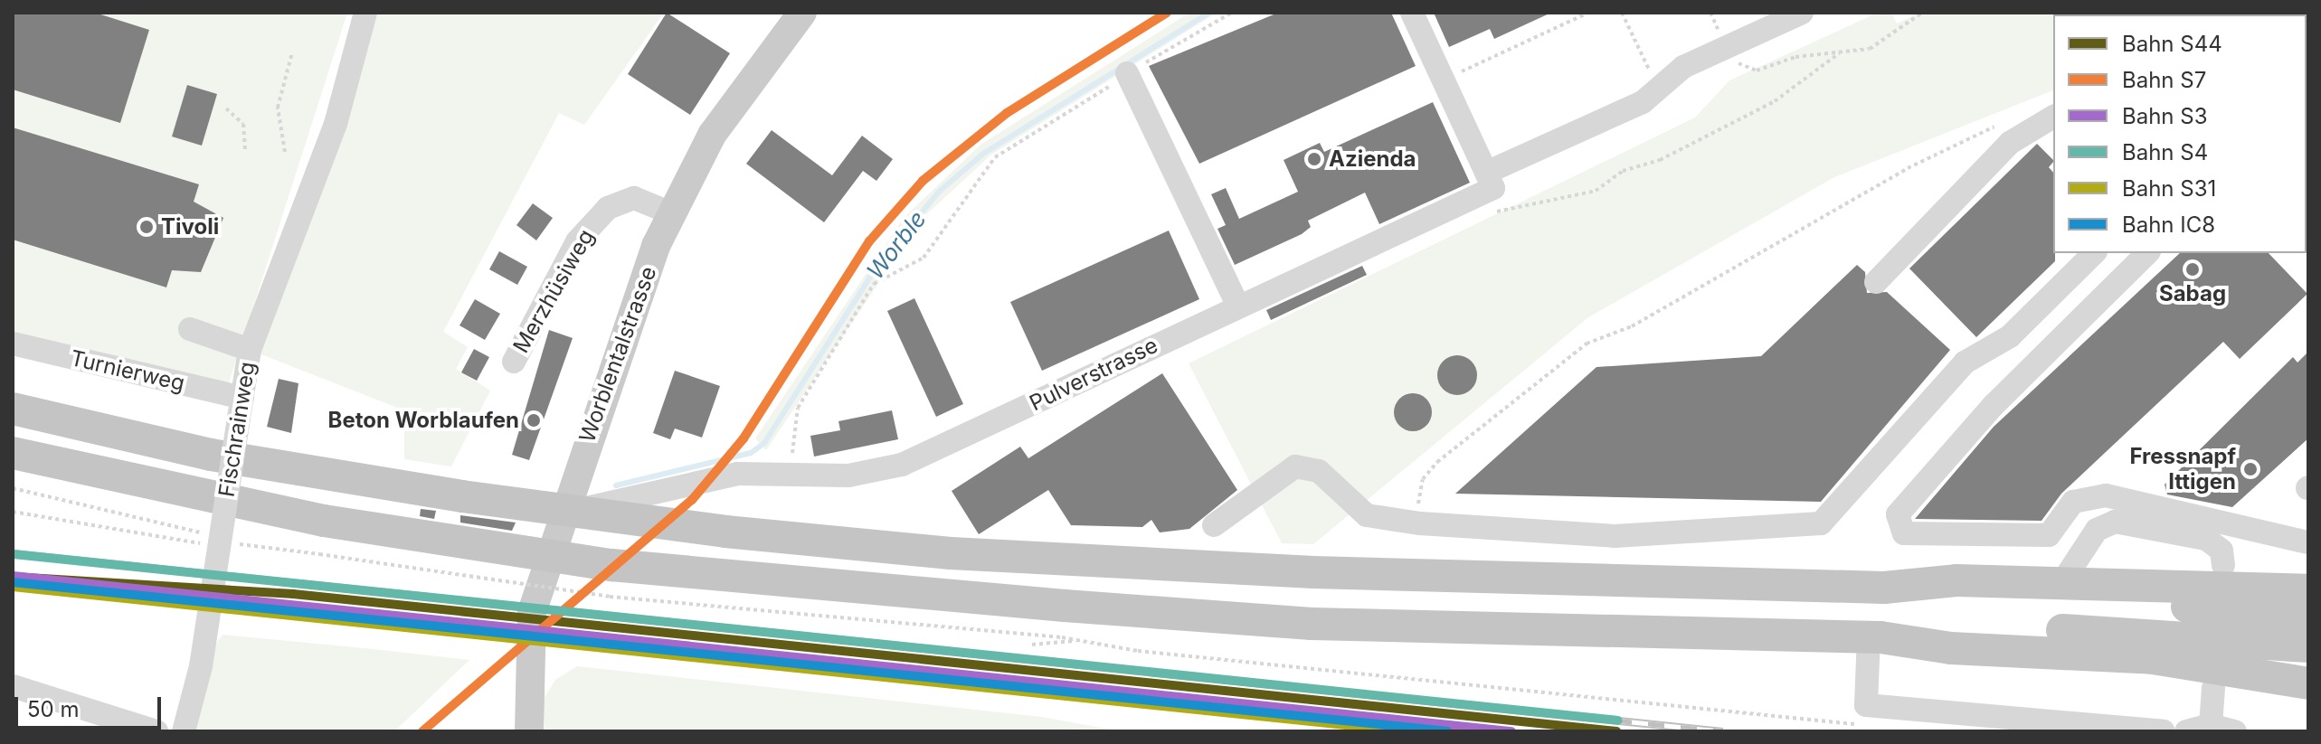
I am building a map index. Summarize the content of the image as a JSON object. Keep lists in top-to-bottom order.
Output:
{
  "streets": {
    "main road": ["Worblentalstrasse"],
    "street": [
      "Merzhüsiweg",
      "Turnierweg",
      "Pulverstrasse",
      "Fischrainweg"
    ]
  },
  "crossings": [
    ["Merzhüsiweg", "Worblentalstrasse"],
    ["Worblentalstrasse", "Pulverstrasse"],
    ["Turnierweg", "Fischrainweg"]
  ],
  "water": ["Worble"],
  "places": [
    "Azienda",
    "Tivoli",
    "Sabag",
    "Beton Worblaufen",
    "Fressnapf Ittigen"
  ],
  "lines": [
    "rail line S7",
    "rail line S4",
    "rail line S3",
    "rail line S44",
    "rail line IC8",
    "rail line S31"
  ],
  "legend": [
    "Bahn S44",
    "Bahn S7",
    "Bahn S3",
    "Bahn S4",
    "Bahn S31",
    "Bahn IC8"
  ],
  "scale_bar": "50 m"
}
